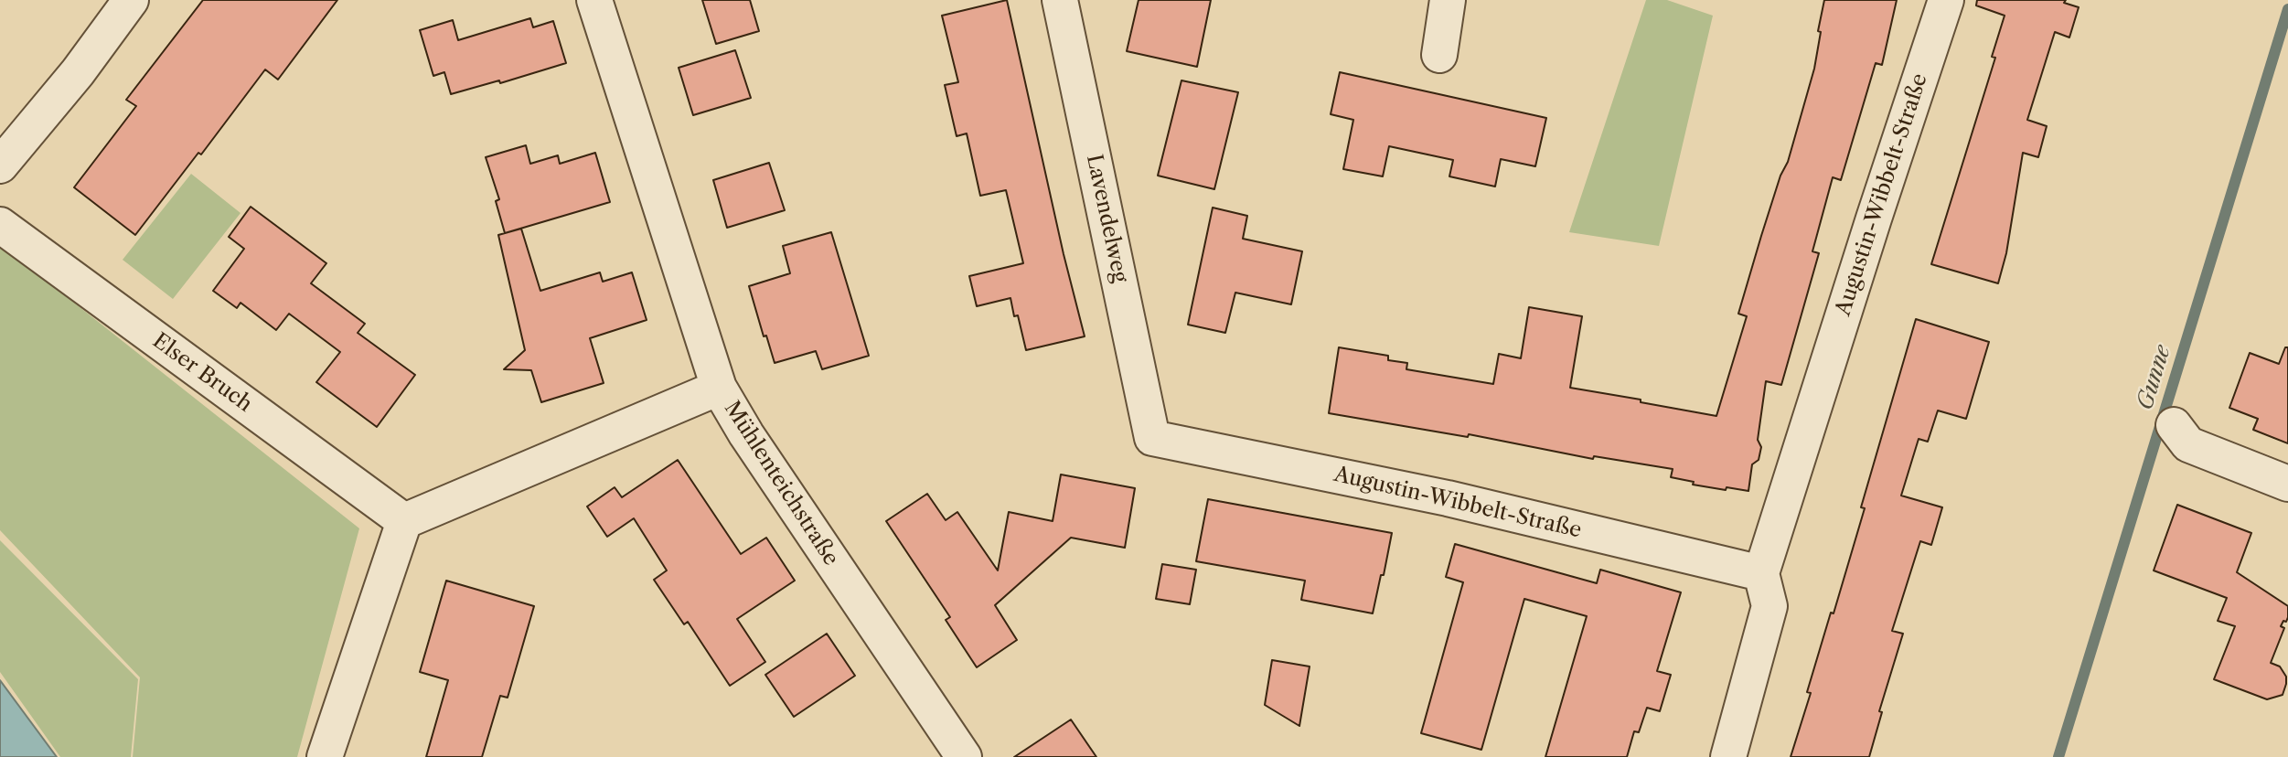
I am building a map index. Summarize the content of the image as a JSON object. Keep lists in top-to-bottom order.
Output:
{
  "streets": {
    "street": [
      "Augustin-Wibbelt-Straße",
      "Lavendelweg",
      "Elser Bruch",
      "Mühlenteichstraße"
    ]
  },
  "crossings": [
    ["Augustin-Wibbelt-Straße", "Lavendelweg"]
  ],
  "water": ["Gunne"]
}
